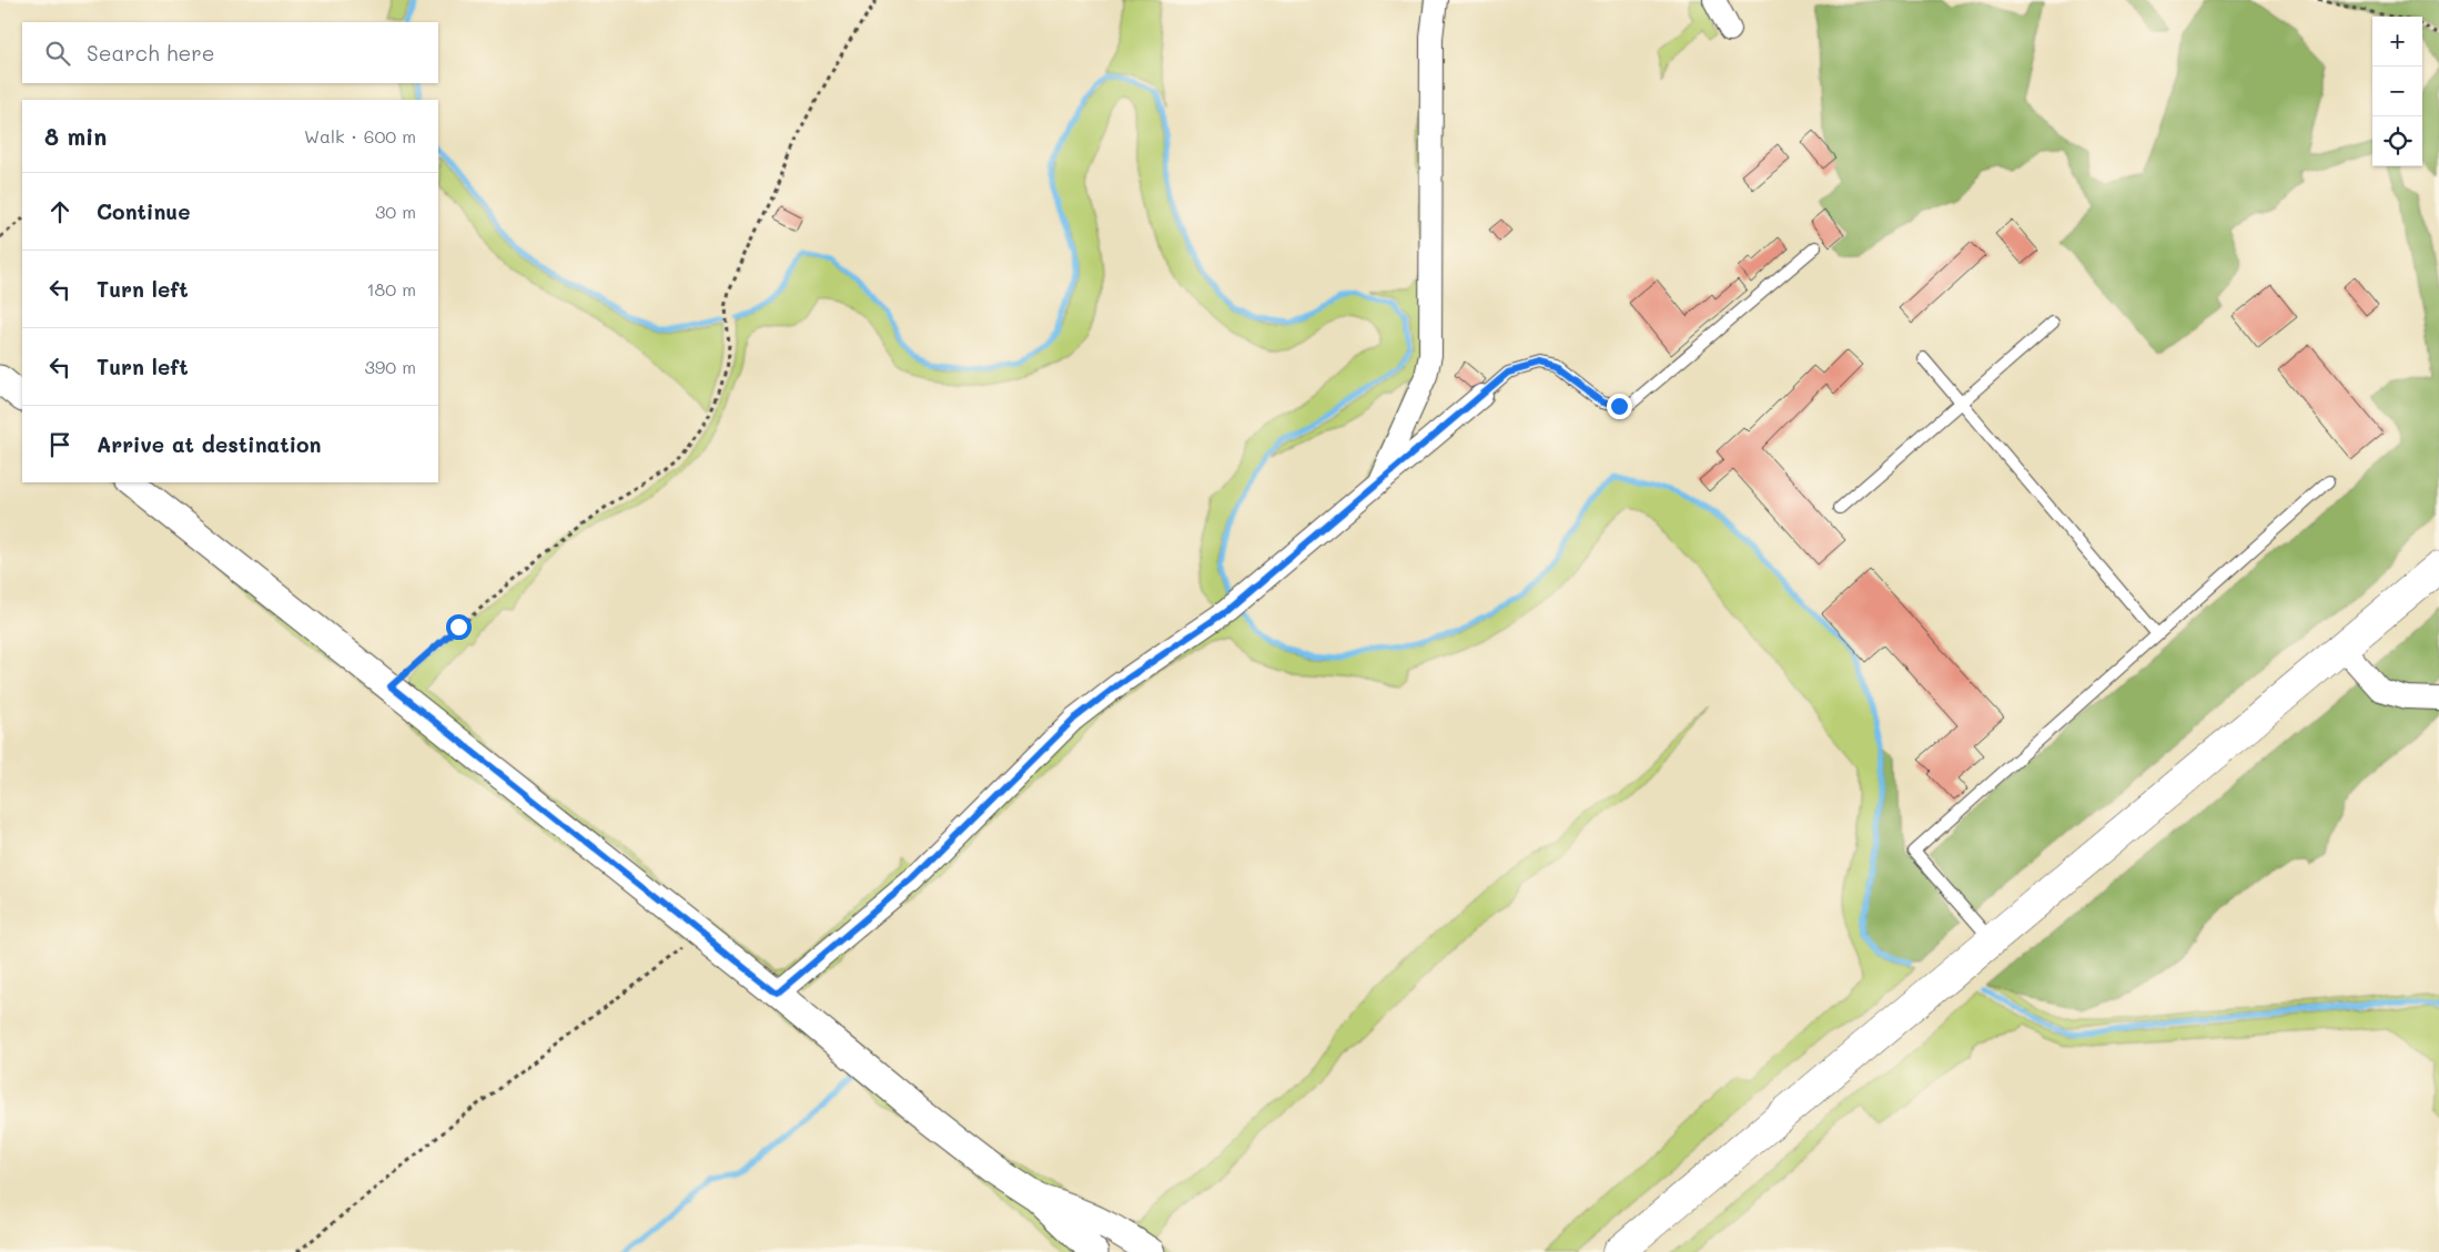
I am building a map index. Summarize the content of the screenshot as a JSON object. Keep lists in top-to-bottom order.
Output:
{
  "page": {
    "map_buttons": ["+", "−"],
    "search": "Search here",
    "heading": ["8 min", "Walk · 600 m"],
    "list": [
      ["Continue", "30 m"],
      ["Turn left", "180 m"],
      ["Turn left", "390 m"],
      "Arrive at destination"
    ]
  }
}
